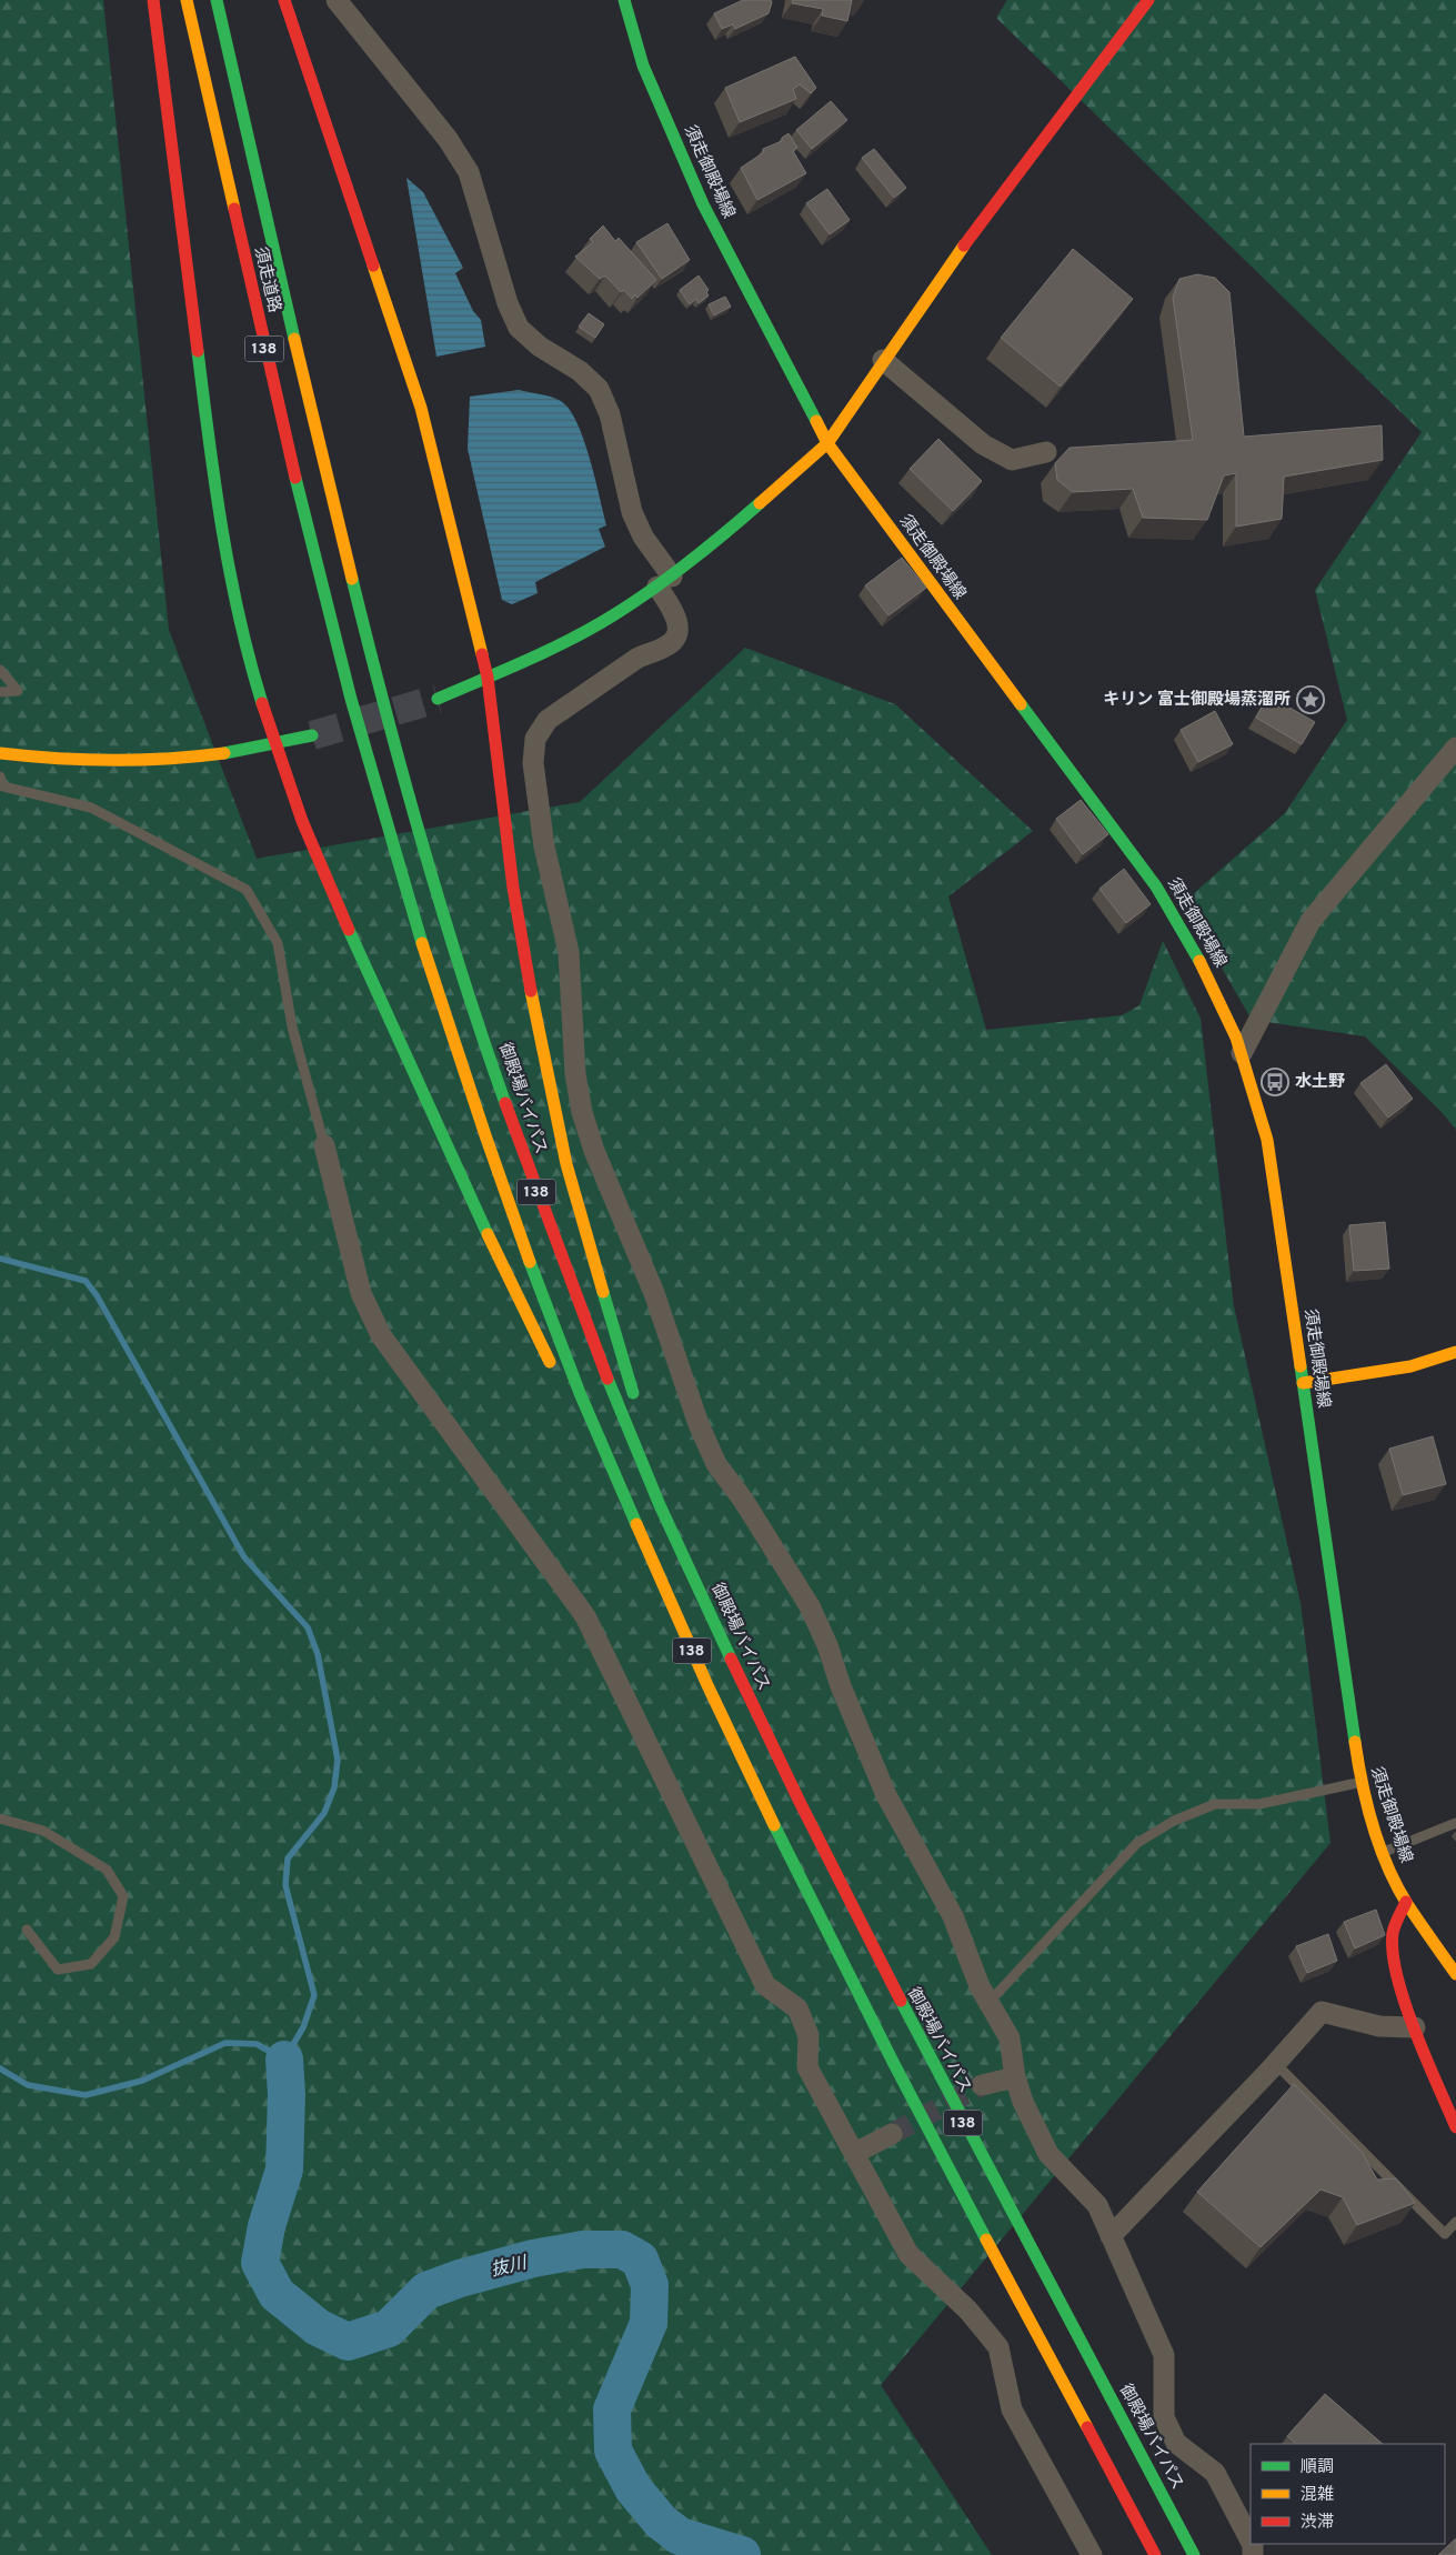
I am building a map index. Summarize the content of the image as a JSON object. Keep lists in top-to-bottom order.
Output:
{
  "streets": {
    "main road": [
      "須走御殿場線",
      "須走道路",
      "138",
      "御殿場バイパス"
    ]
  },
  "crossings": [
    ["須走道路", "138"],
    ["須走道路", "御殿場バイパス"]
  ],
  "water": ["抜川"],
  "places": {
    "place": ["キリン 富士御殿場蒸溜所"],
    "bus stop": ["水土野"]
  },
  "legend": ["順調", "混雑", "渋滞"]
}
